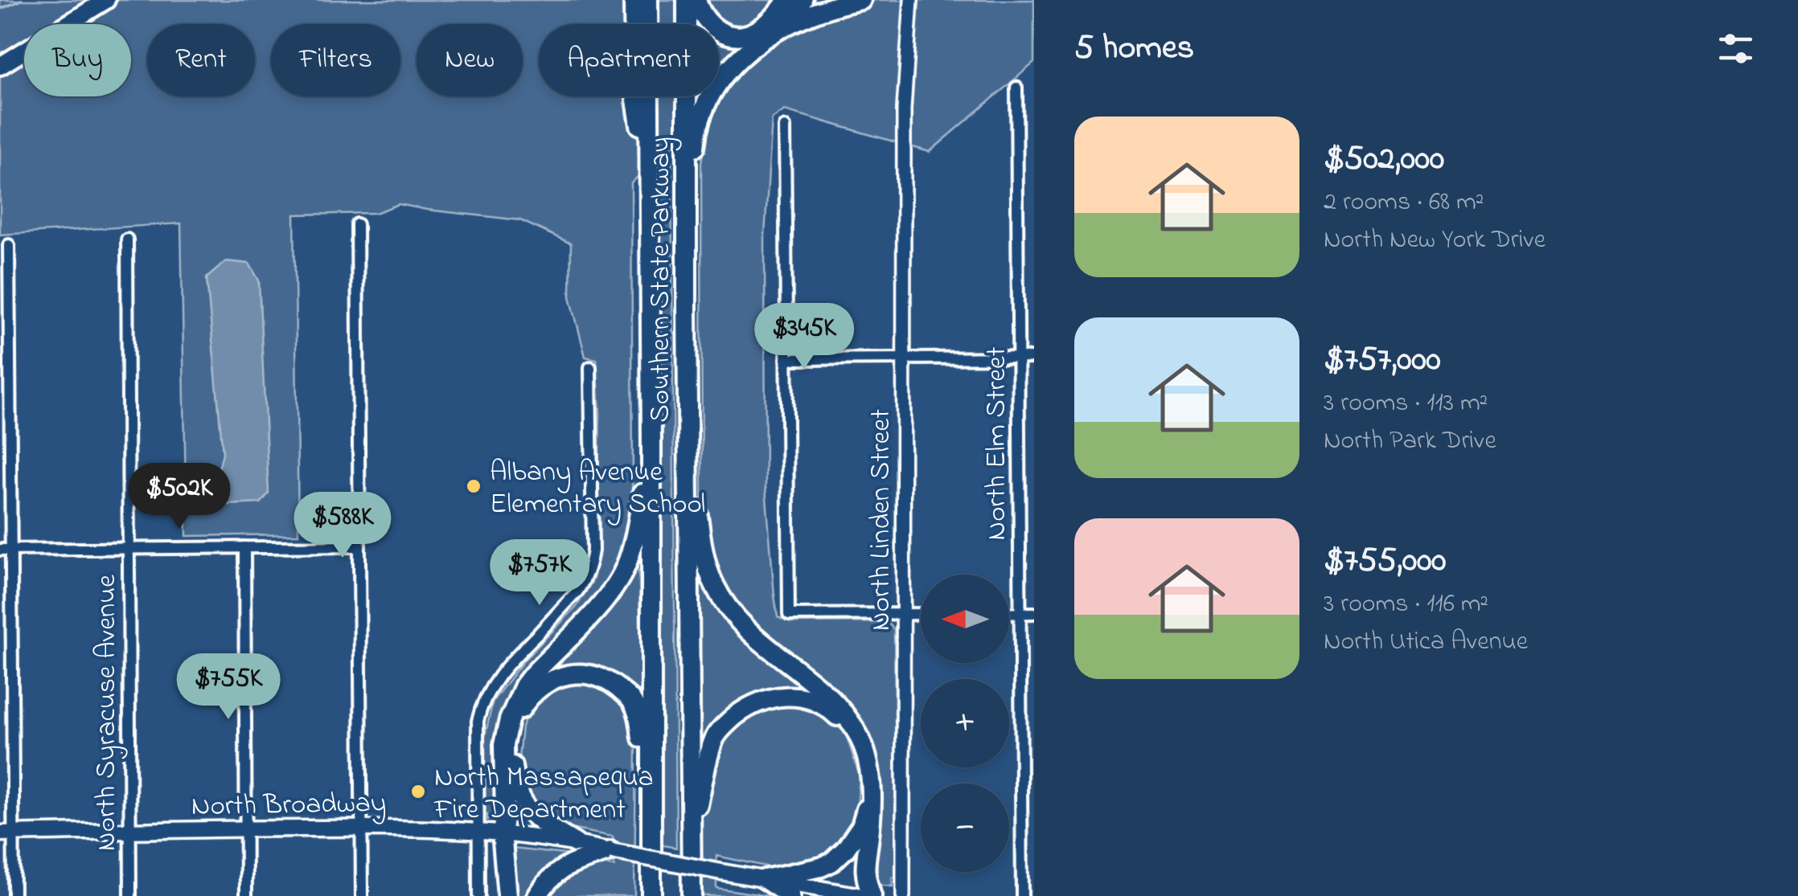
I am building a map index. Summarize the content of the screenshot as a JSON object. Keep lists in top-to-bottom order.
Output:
{
  "streets": {
    "highway": ["Southern State Parkway"],
    "main road": ["North Broadway"],
    "street": ["North Elm Street", "North Linden Street", "North Syracuse Avenue"]
  },
  "crossings": [
    ["North Syracuse Avenue", "North Broadway"]
  ],
  "places": ["Albany Avenue Elementary School", "North Massapequa Fire Department"],
  "north": "left",
  "page": {
    "heading": "5 homes",
    "chip": [
      "Buy",
      "Rent",
      "Filters",
      "New",
      "Apartment"
    ],
    "list": [
      {
        "name": "$502,000",
        "note": "2 rooms · 68 m² · North New York Drive"
      },
      {
        "name": "$757,000",
        "note": "3 rooms · 113 m² · North Park Drive"
      },
      {
        "name": "$755,000",
        "note": "3 rooms · 116 m² · North Utica Avenue"
      }
    ],
    "price": [
      "$345K",
      "$502K",
      "$588K",
      "$757K",
      "$755K"
    ],
    "map_buttons": ["+", "−"]
  }
}
